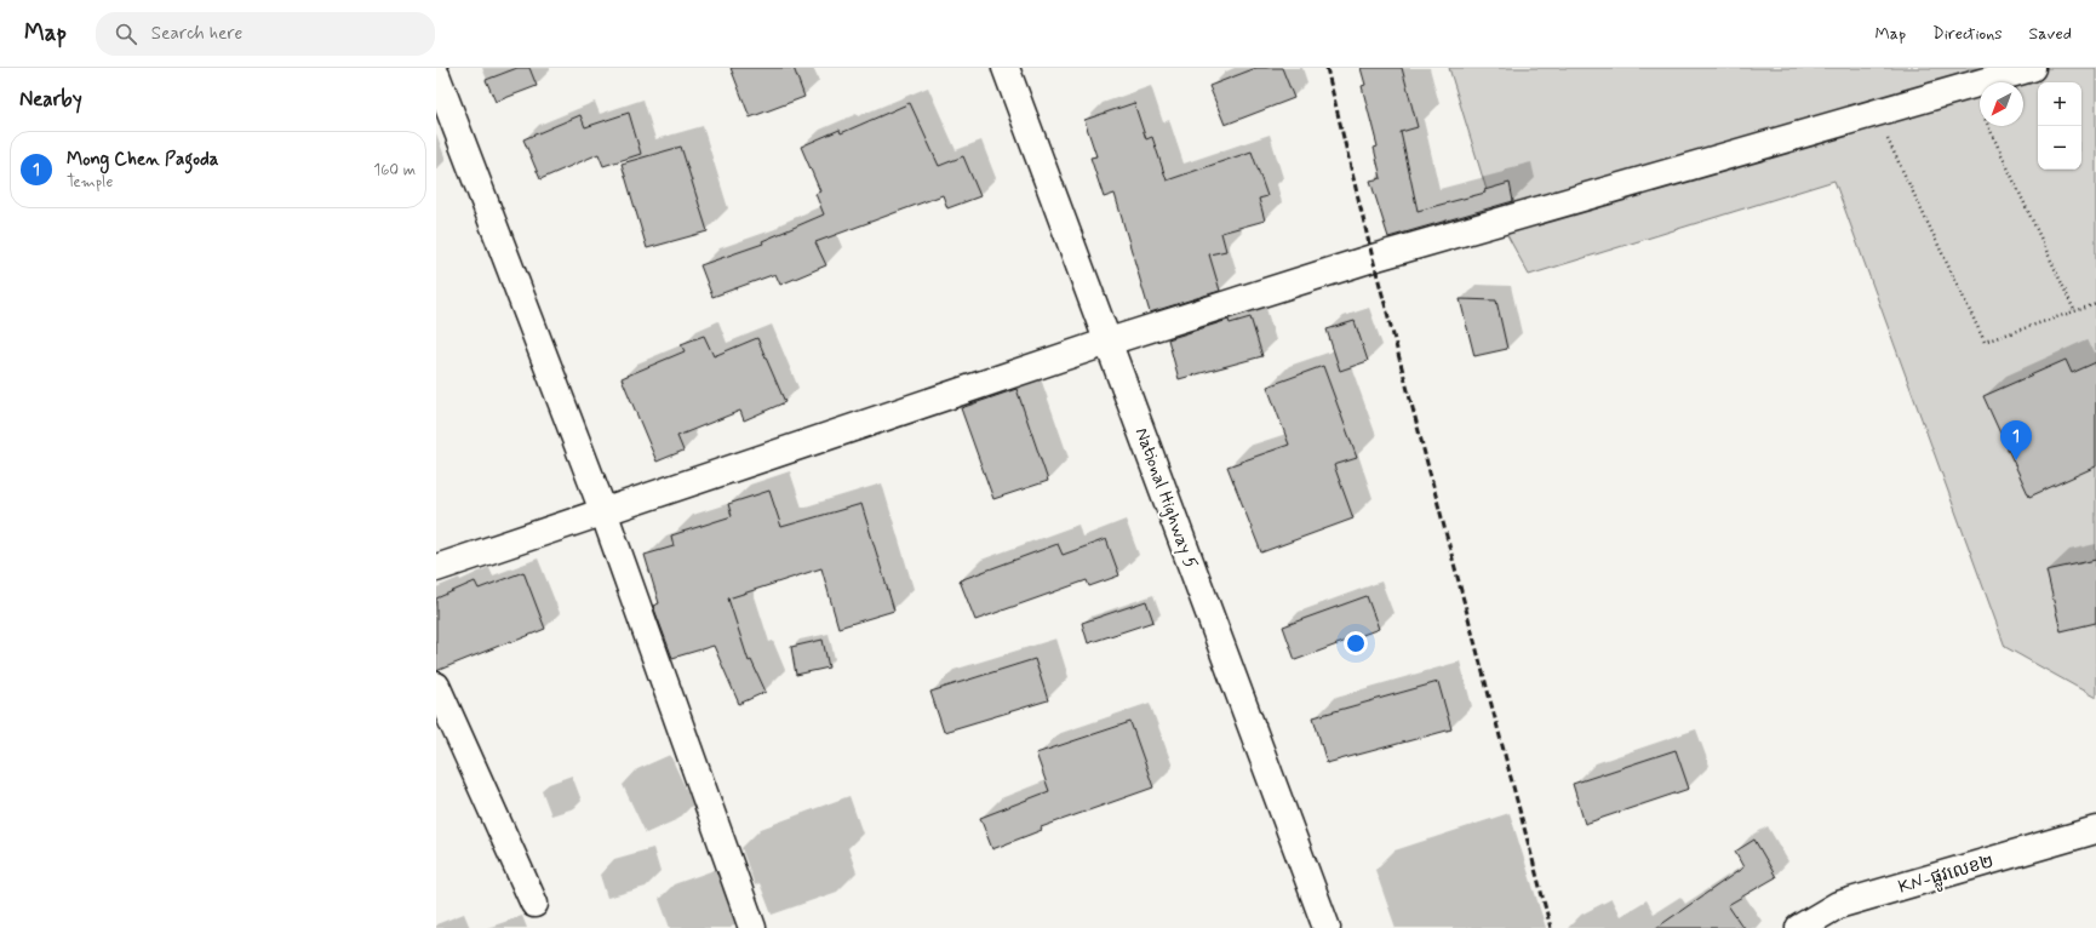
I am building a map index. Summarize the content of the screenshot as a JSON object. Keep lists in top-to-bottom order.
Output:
{
  "streets": {
    "main road": ["National Highway 5", "KN-ផ្លូវលេខ២"]
  },
  "north": "bottom left",
  "page": {
    "header": "Map",
    "search": "Search here",
    "nav": ["Map", "Directions", "Saved"],
    "heading": "Nearby",
    "map_buttons": ["+", "−"],
    "list": [
      {
        "mark": "1",
        "name": "Mong Chen Pagoda",
        "note": "Temple",
        "value": "160 m"
      }
    ],
    "pins": "1"
  }
}
